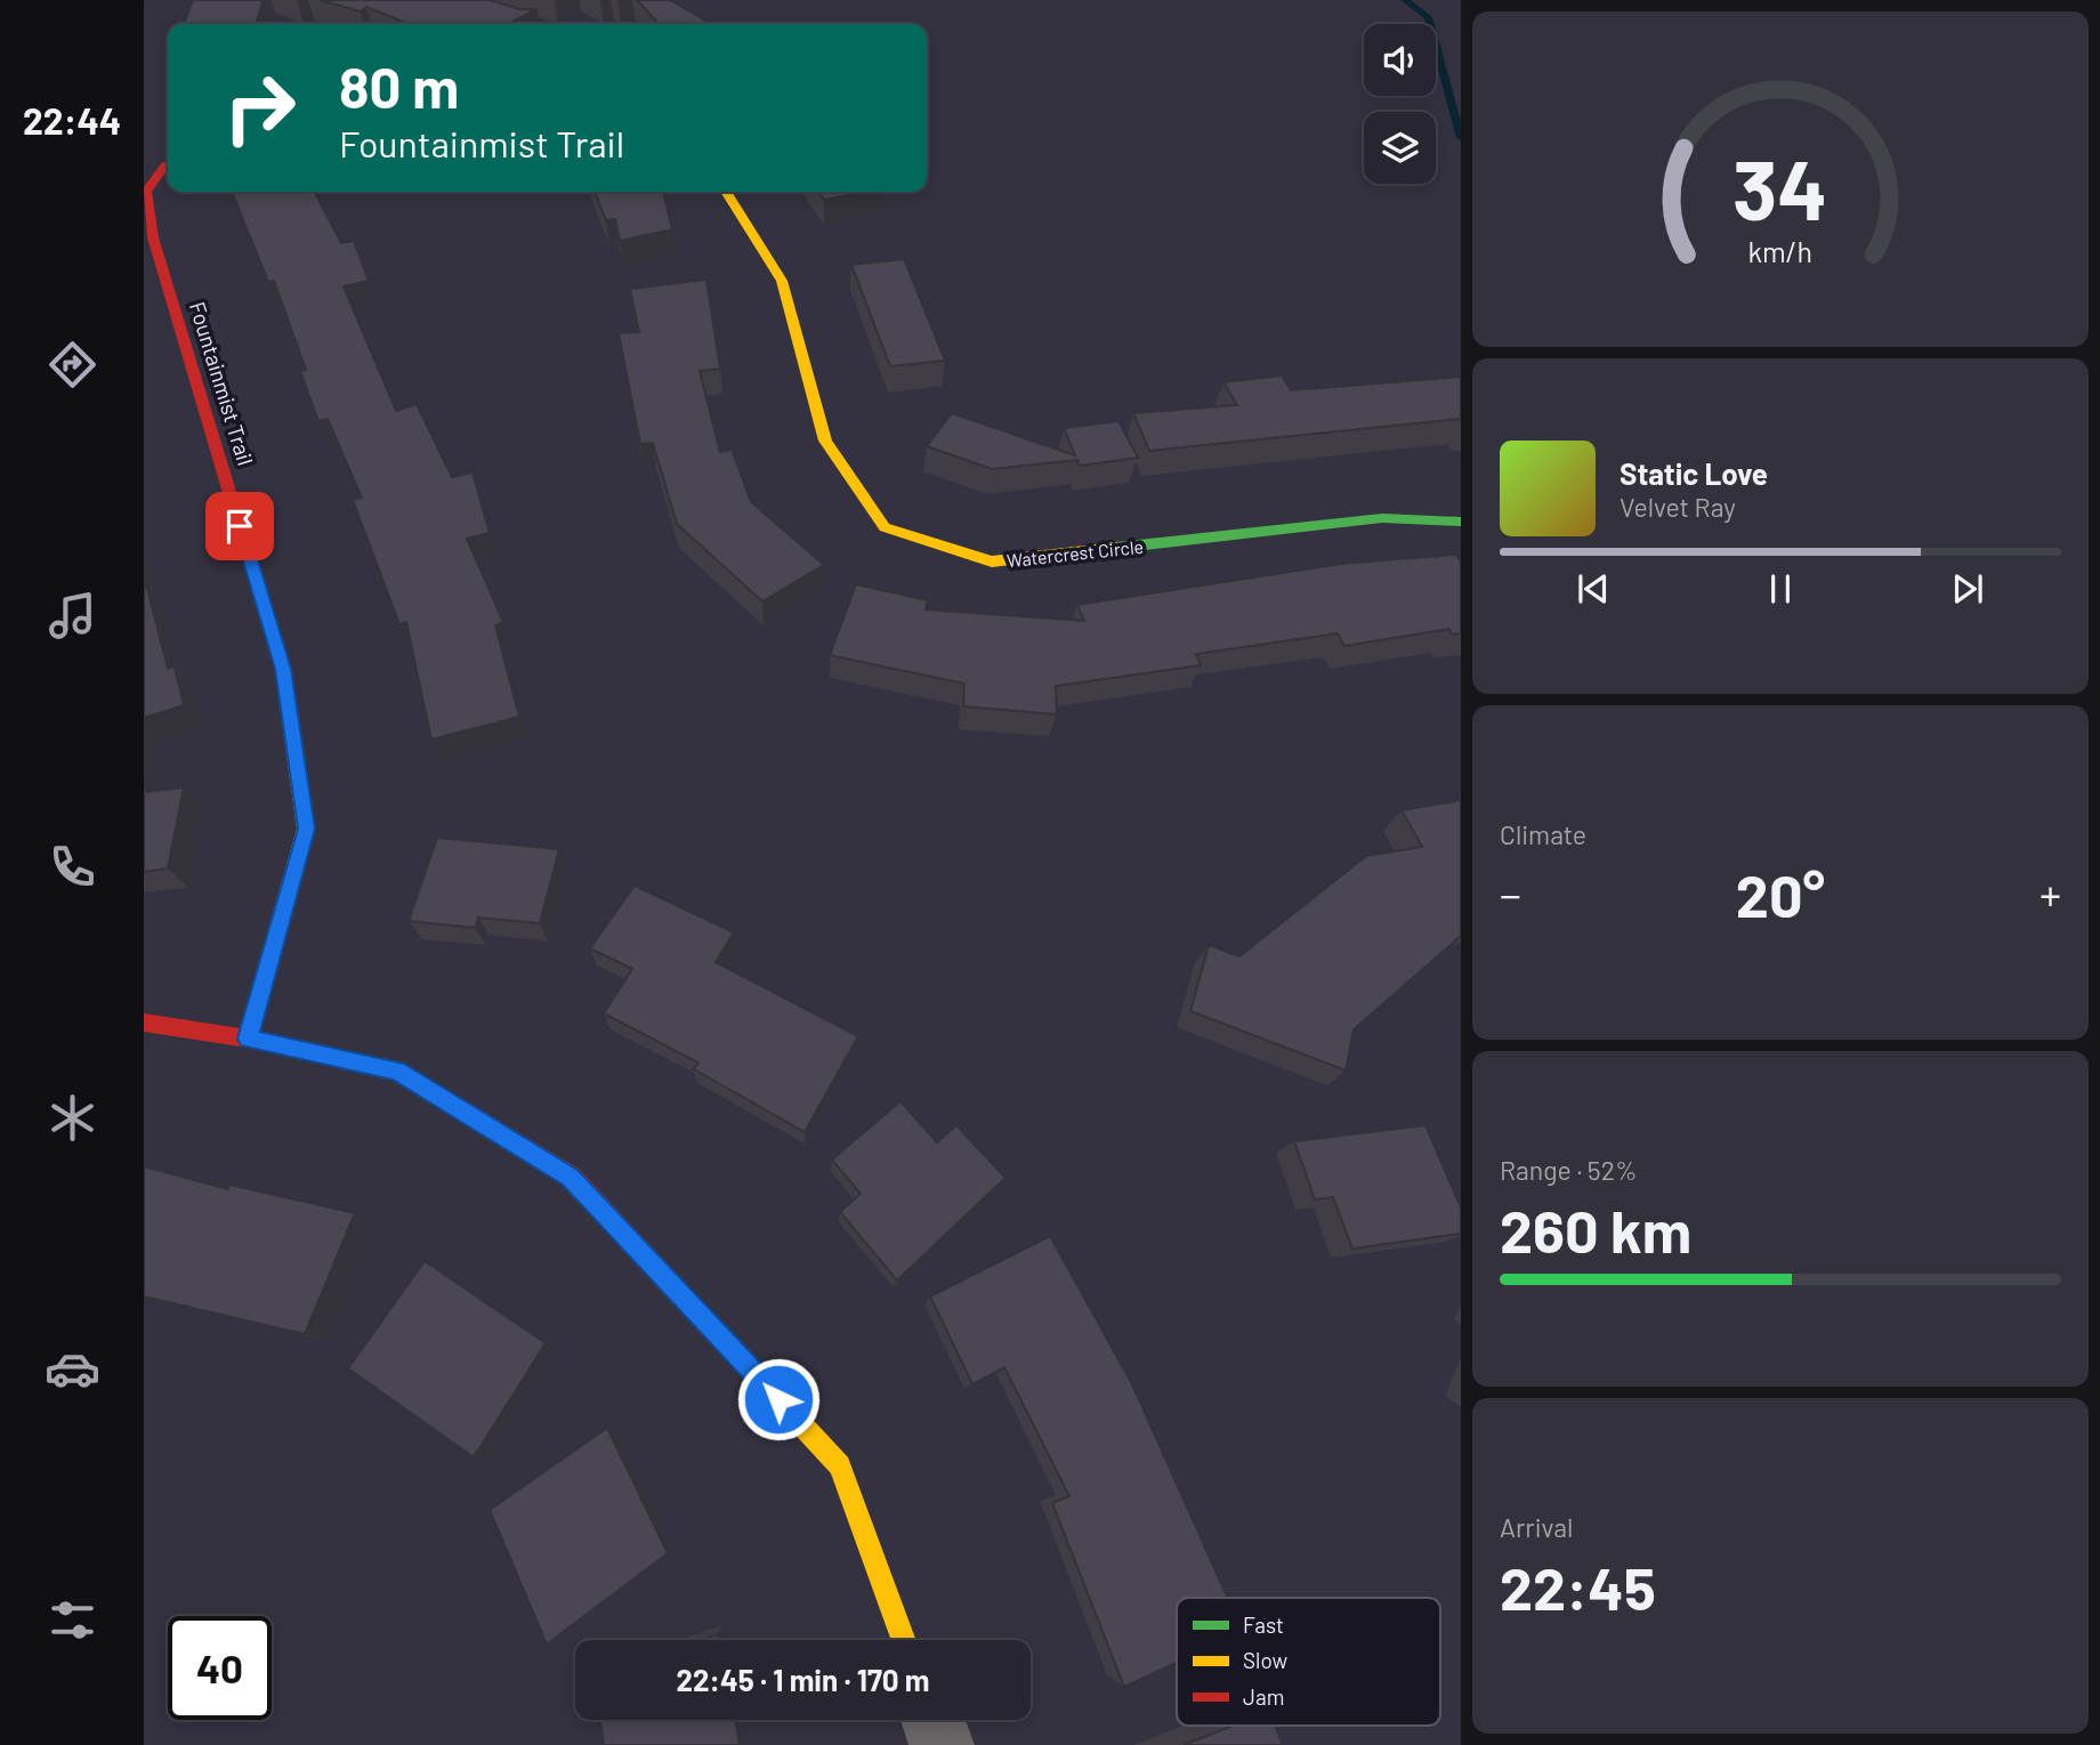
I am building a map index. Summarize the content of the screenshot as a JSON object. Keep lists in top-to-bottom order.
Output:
{
  "streets": {
    "street": ["Fountainmist Trail", "Watercrest Circle"]
  },
  "legend": ["Fast", "Slow", "Jam"],
  "page": {
    "tabs": "22:44",
    "turn": ["80 m", "Fountainmist Trail"],
    "song": ["Static Love", "Velvet Ray"],
    "tile": [
      "Climate",
      ["Range · 52%", "260 km"],
      ["Arrival", "22:45"]
    ],
    "heat": ["−", "20°", "+"],
    "limit": "40",
    "trip": "22:45 · 1 min · 170 m",
    "gauge": ["34", "km/h"]
  }
}
